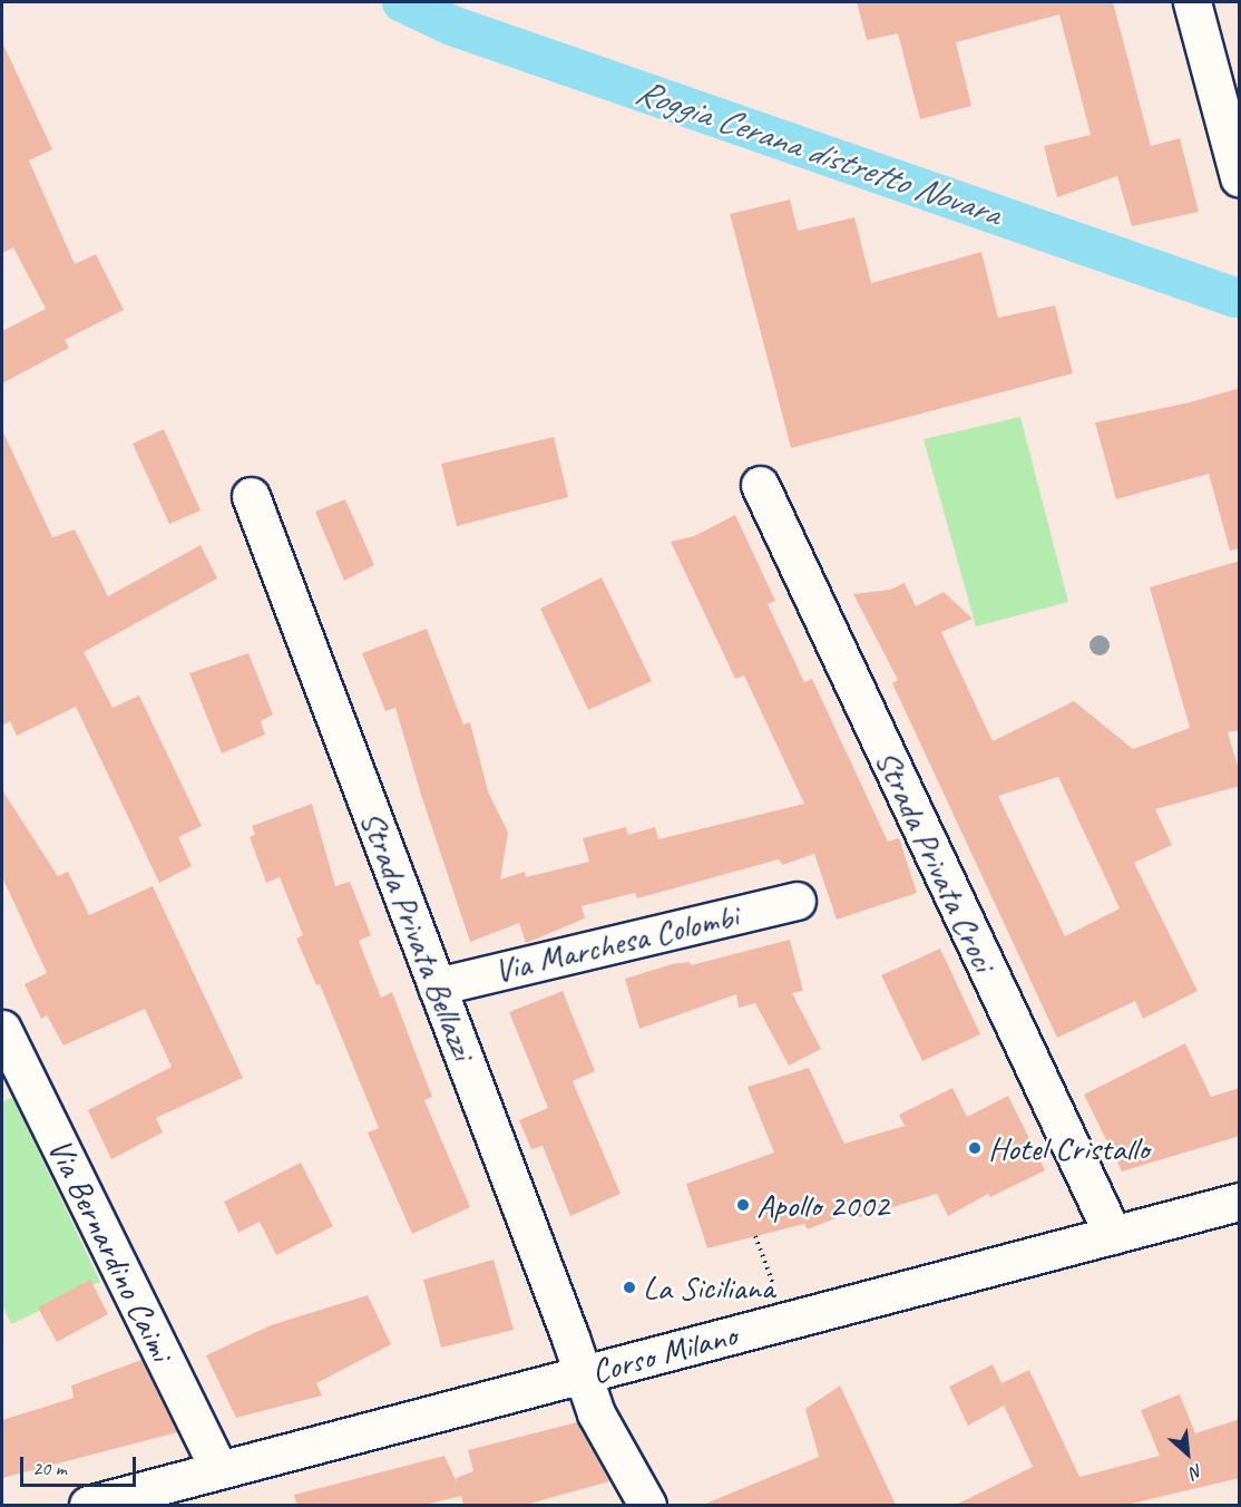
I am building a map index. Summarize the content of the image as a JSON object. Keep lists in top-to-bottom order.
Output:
{
  "streets": {
    "street": [
      "Strada Privata Croci",
      "Strada Privata Bellazzi",
      "Via Marchesa Colombi",
      "Via Bernardino Caimi",
      "Corso Milano"
    ]
  },
  "crossings": [
    ["Strada Privata Croci", "Corso Milano"],
    ["Strada Privata Bellazzi", "Via Marchesa Colombi"],
    ["Strada Privata Bellazzi", "Corso Milano"],
    ["Via Bernardino Caimi", "Corso Milano"]
  ],
  "water": ["Roggia Cerana distretto Novara"],
  "places": ["Hotel Cristallo", "Apollo 2002", "La Siciliana"],
  "scale_bar": "20 m",
  "north": "bottom right"
}
